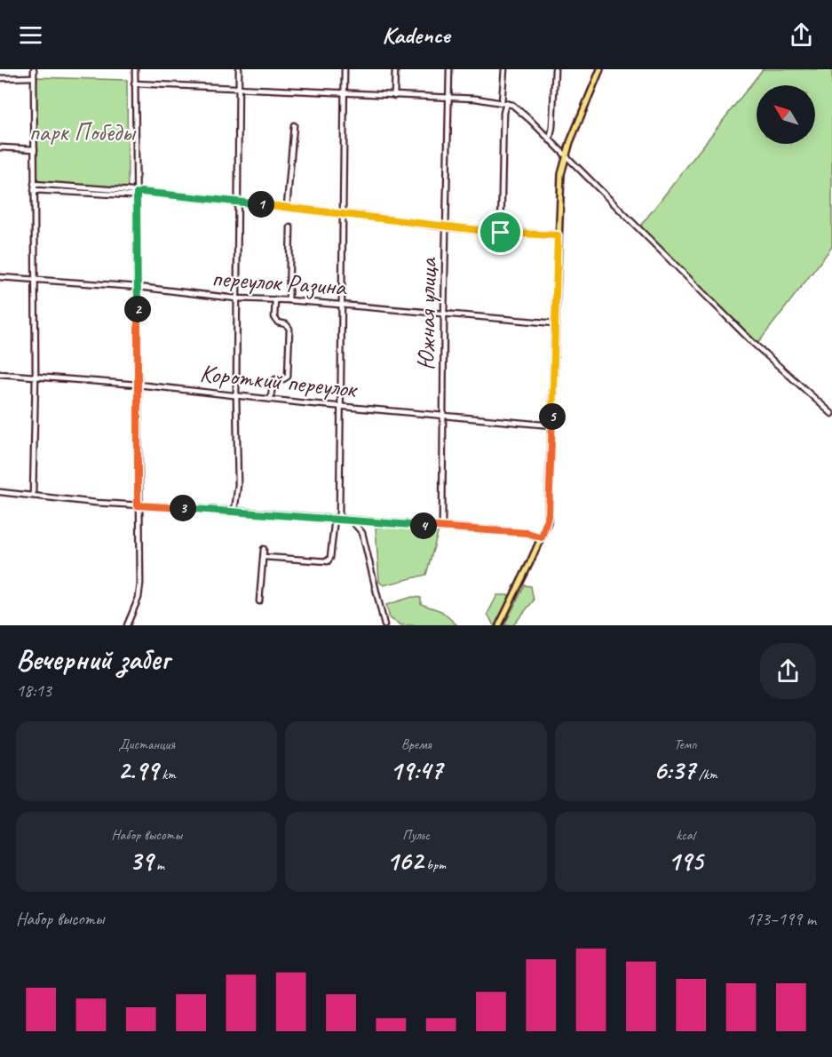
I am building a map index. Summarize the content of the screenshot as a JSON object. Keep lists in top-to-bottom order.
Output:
{
  "streets": {
    "street": ["переулок Разина", "Южная улица", "Короткий переулок"]
  },
  "crossings": [
    ["переулок Разина", "Южная улица"],
    ["Южная улица", "Короткий переулок"]
  ],
  "parks": ["парк Победы"],
  "north": "top left",
  "page": {
    "header": "Kadence",
    "pins": [
      "1",
      "2",
      "5",
      "3",
      "4"
    ],
    "heading": ["Вечерний забег", "18:13"],
    "stats": [
      ["Дистанция", "2.99 km"],
      ["Время", "19:47"],
      ["Темп", "6:37 /km"],
      ["Набор высоты", "39 m"],
      ["Пульс", "162 bpm"],
      ["kcal", "195"]
    ],
    "chart": ["Набор высоты", "173–199 m"]
  }
}
